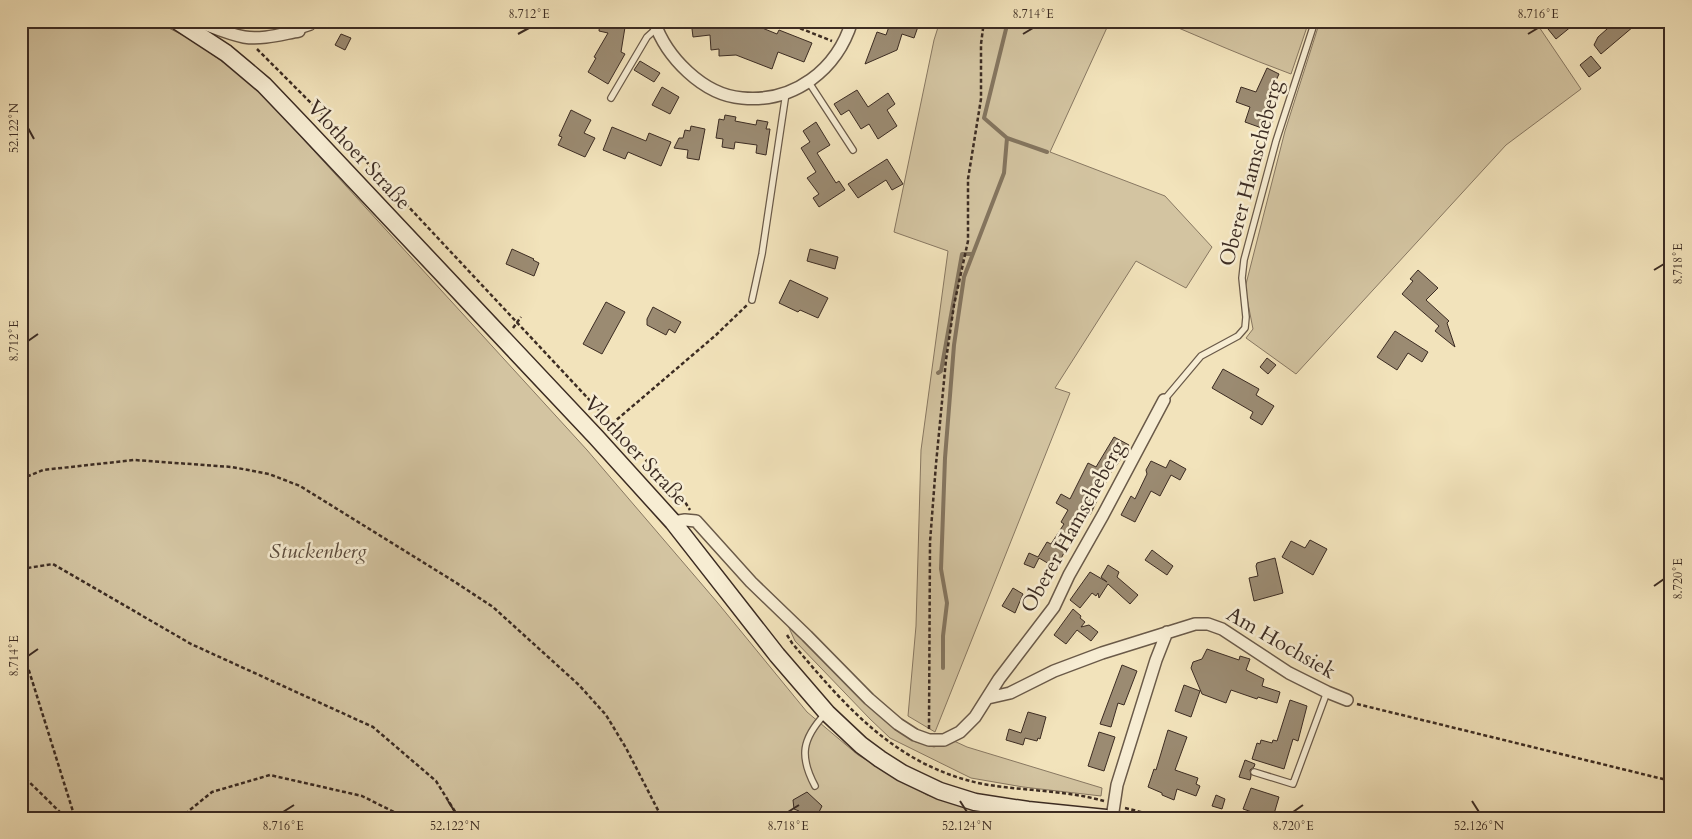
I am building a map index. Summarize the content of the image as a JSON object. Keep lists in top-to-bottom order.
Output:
{
  "streets": {
    "main road": ["Vlothoer Straße"],
    "street": ["Oberer Hamscheberg", "Am Hochsiek"]
  },
  "crossings": [
    ["Oberer Hamscheberg", "Am Hochsiek"]
  ],
  "parks": ["Stuckenberg"],
  "coordinates": [
    "8.712°E",
    "8.714°E",
    "8.716°E",
    "52.122°N",
    "8.718°E",
    "8.720°E",
    "52.124°N",
    "52.126°N"
  ]
}
